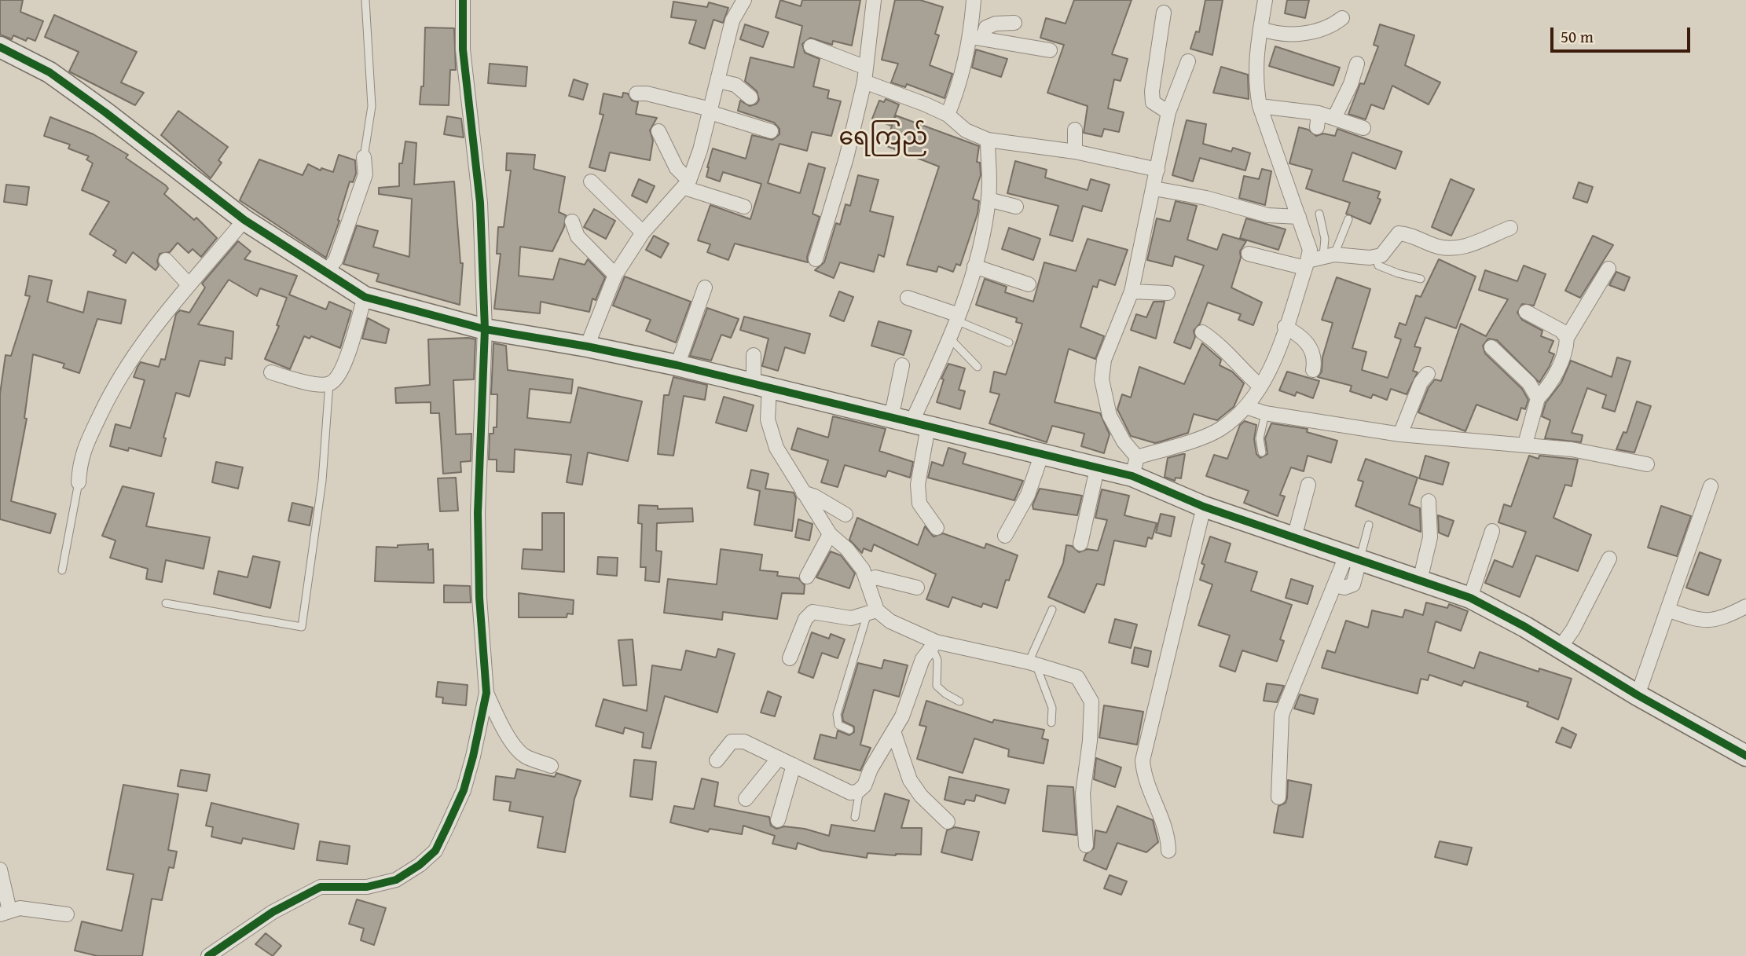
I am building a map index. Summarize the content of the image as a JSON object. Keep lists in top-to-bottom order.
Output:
{
  "districts": ["ရေကြည်"],
  "scale_bar": "50 m"
}
